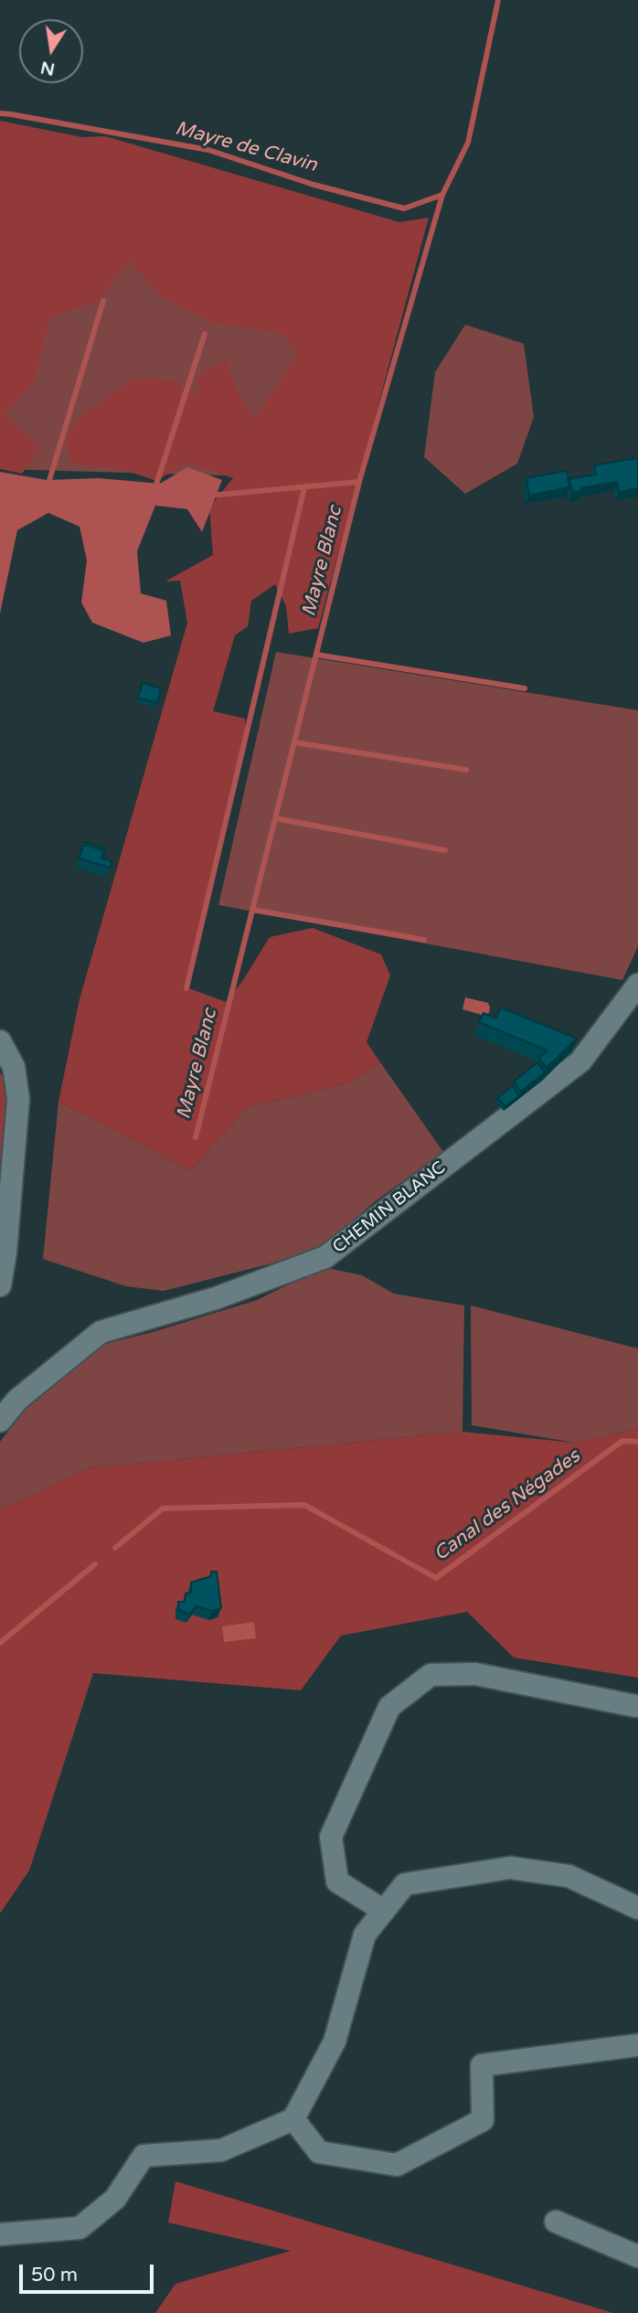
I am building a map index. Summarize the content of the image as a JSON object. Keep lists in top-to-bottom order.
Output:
{
  "streets": {
    "street": ["CHEMIN BLANC"]
  },
  "water": ["Mayre de Clavin", "Mayre Blanc", "Canal des Négades"],
  "scale_bar": "50 m",
  "north": "bottom"
}
